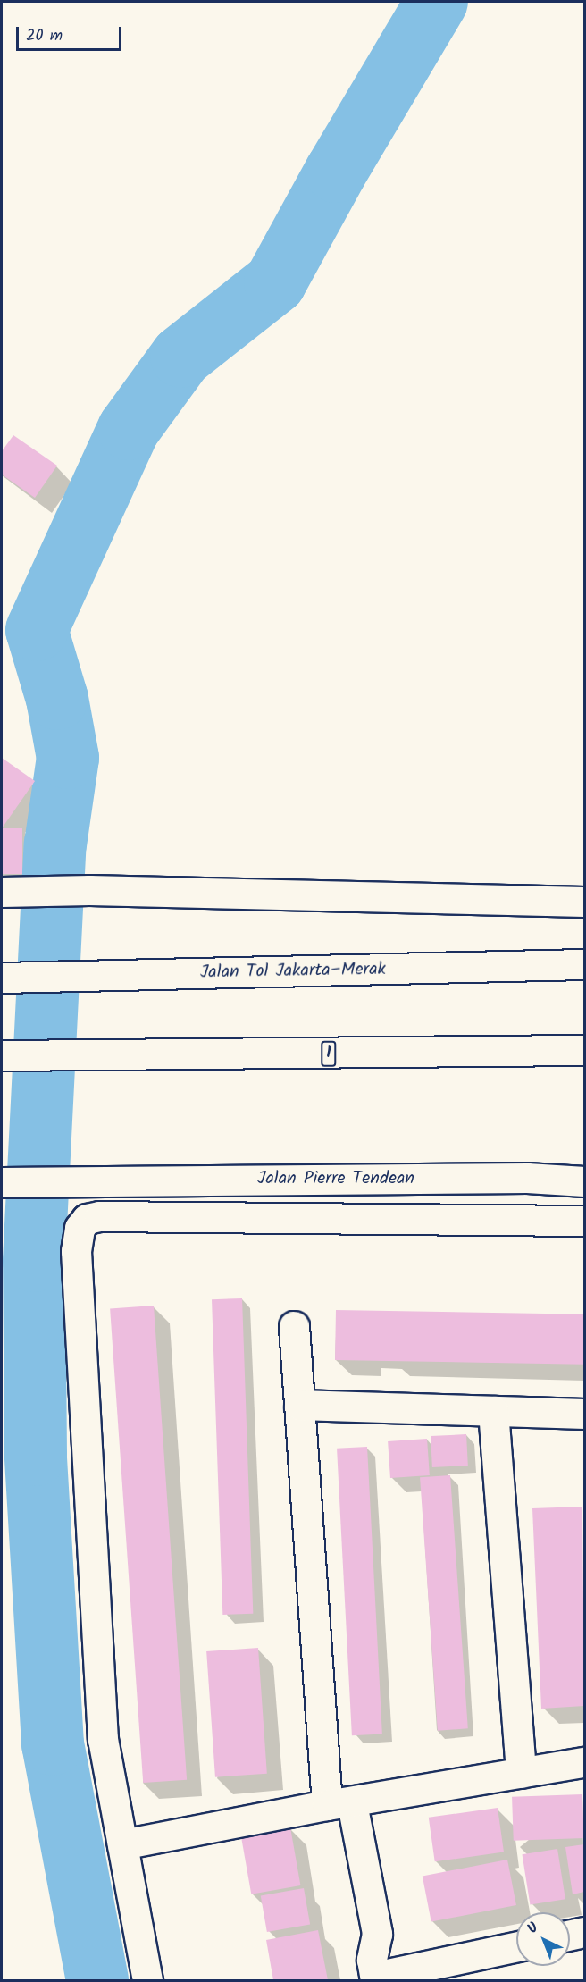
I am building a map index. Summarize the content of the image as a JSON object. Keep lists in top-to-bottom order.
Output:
{
  "streets": {
    "main road": ["Jalan Tol Jakarta–Merak", "1", "Jalan Pierre Tendean"]
  },
  "scale_bar": "20 m",
  "north": "top left"
}
